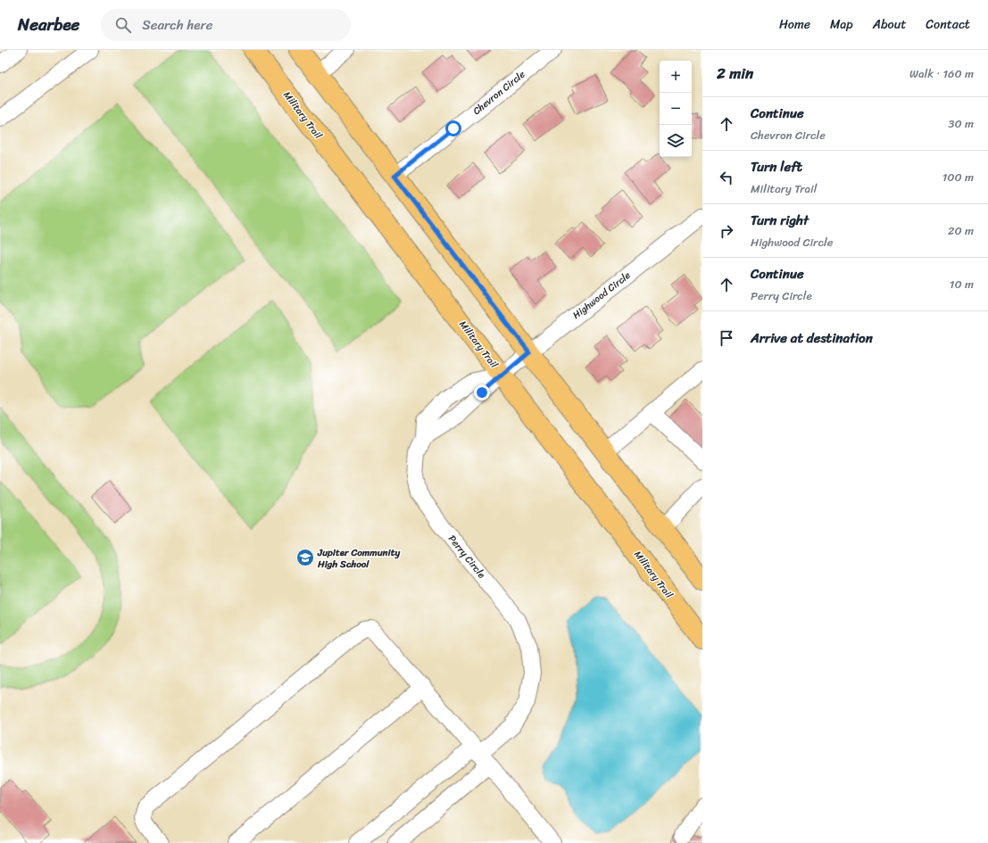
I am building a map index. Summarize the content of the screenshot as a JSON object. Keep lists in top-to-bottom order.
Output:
{
  "streets": {
    "main road": ["Military Trail"],
    "street": ["Chevron Circle", "Highwood Circle", "Perry Circle"]
  },
  "crossings": [
    ["Military Trail", "Highwood Circle"],
    ["Military Trail", "Perry Circle"],
    ["Highwood Circle", "Perry Circle"]
  ],
  "places": {
    "school or university": ["Jupiter Community High School"]
  },
  "page": {
    "header": "Nearbee",
    "search": "Search here",
    "nav": [
      "Home",
      "Map",
      "About",
      "Contact"
    ],
    "heading": ["2 min", "Walk · 160 m"],
    "map_buttons": ["+", "−"],
    "list": [
      ["Continue", "Chevron Circle", "30 m"],
      ["Turn left", "Military Trail", "100 m"],
      ["Turn right", "Highwood Circle", "20 m"],
      ["Continue", "Perry Circle", "10 m"],
      "Arrive at destination"
    ]
  }
}
